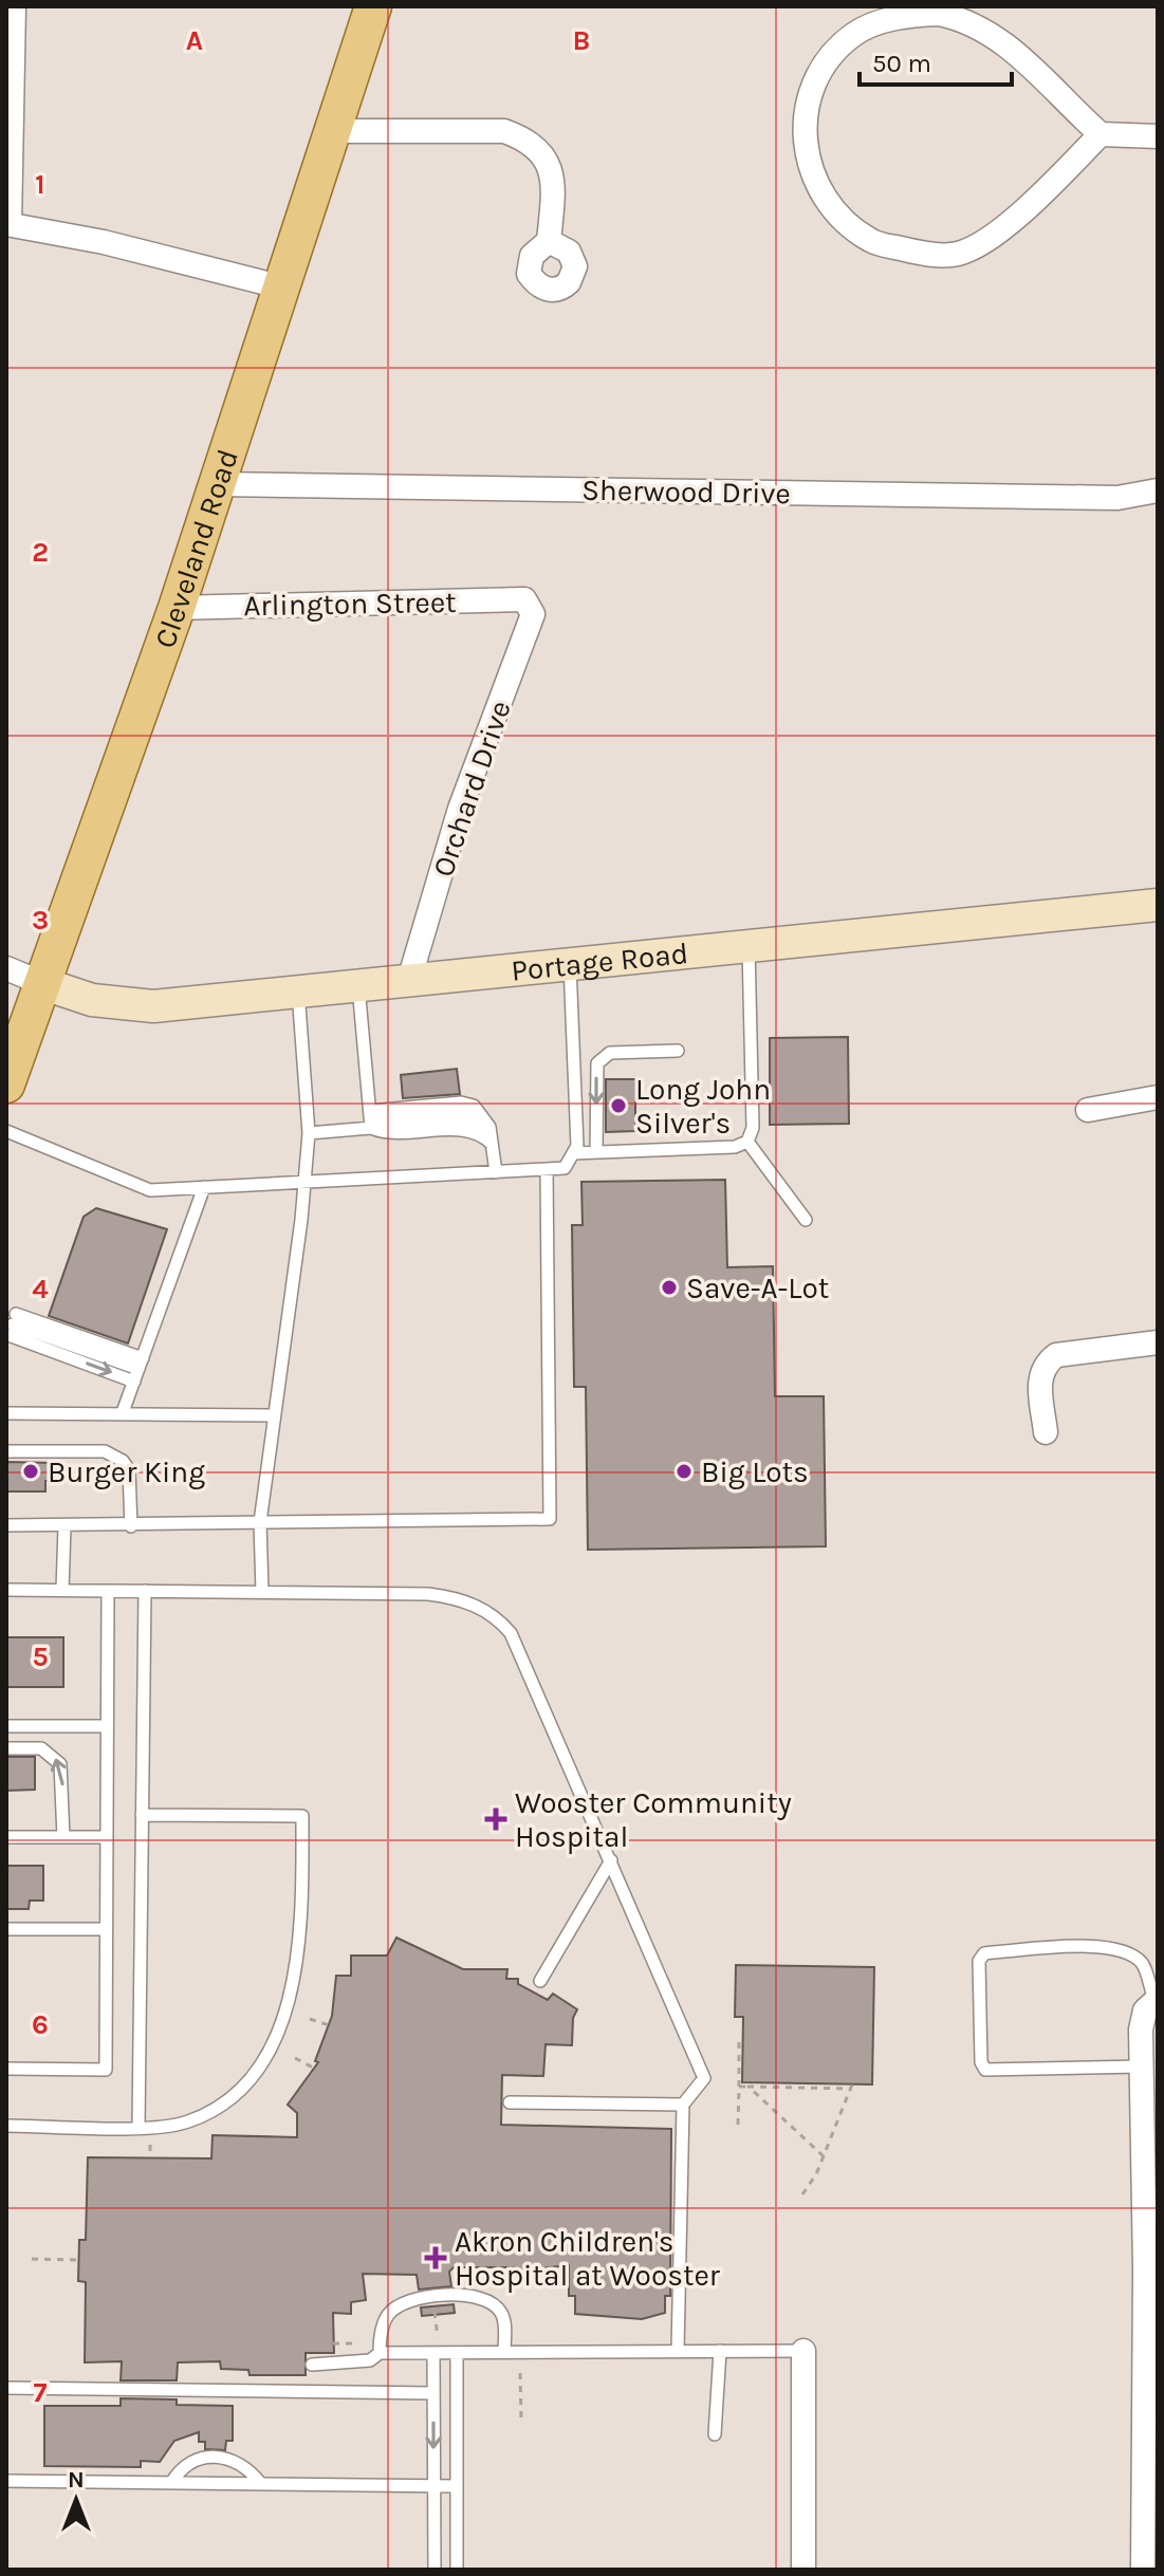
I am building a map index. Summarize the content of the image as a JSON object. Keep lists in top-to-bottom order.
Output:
{
  "streets": {
    "main road": ["Cleveland Road", "Portage Road"],
    "street": ["Sherwood Drive", "Arlington Street", "Orchard Drive"]
  },
  "crossings": [
    ["Sherwood Drive", "Cleveland Road"],
    ["Cleveland Road", "Arlington Street"],
    ["Cleveland Road", "Portage Road"],
    ["Arlington Street", "Orchard Drive"],
    ["Orchard Drive", "Portage Road"]
  ],
  "places": {
    "other": [
      "Long John Silver's",
      "Save-A-Lot",
      "Burger King",
      "Big Lots"
    ],
    "health": ["Wooster Community Hospital", "Akron Children's Hospital at Wooster"]
  },
  "scale_bar": "50 m",
  "north": "top",
  "grid": {
    "columns": ["A", "B"],
    "rows": [
      "1",
      "2",
      "3",
      "4",
      "5",
      "6",
      "7"
    ]
  }
}
